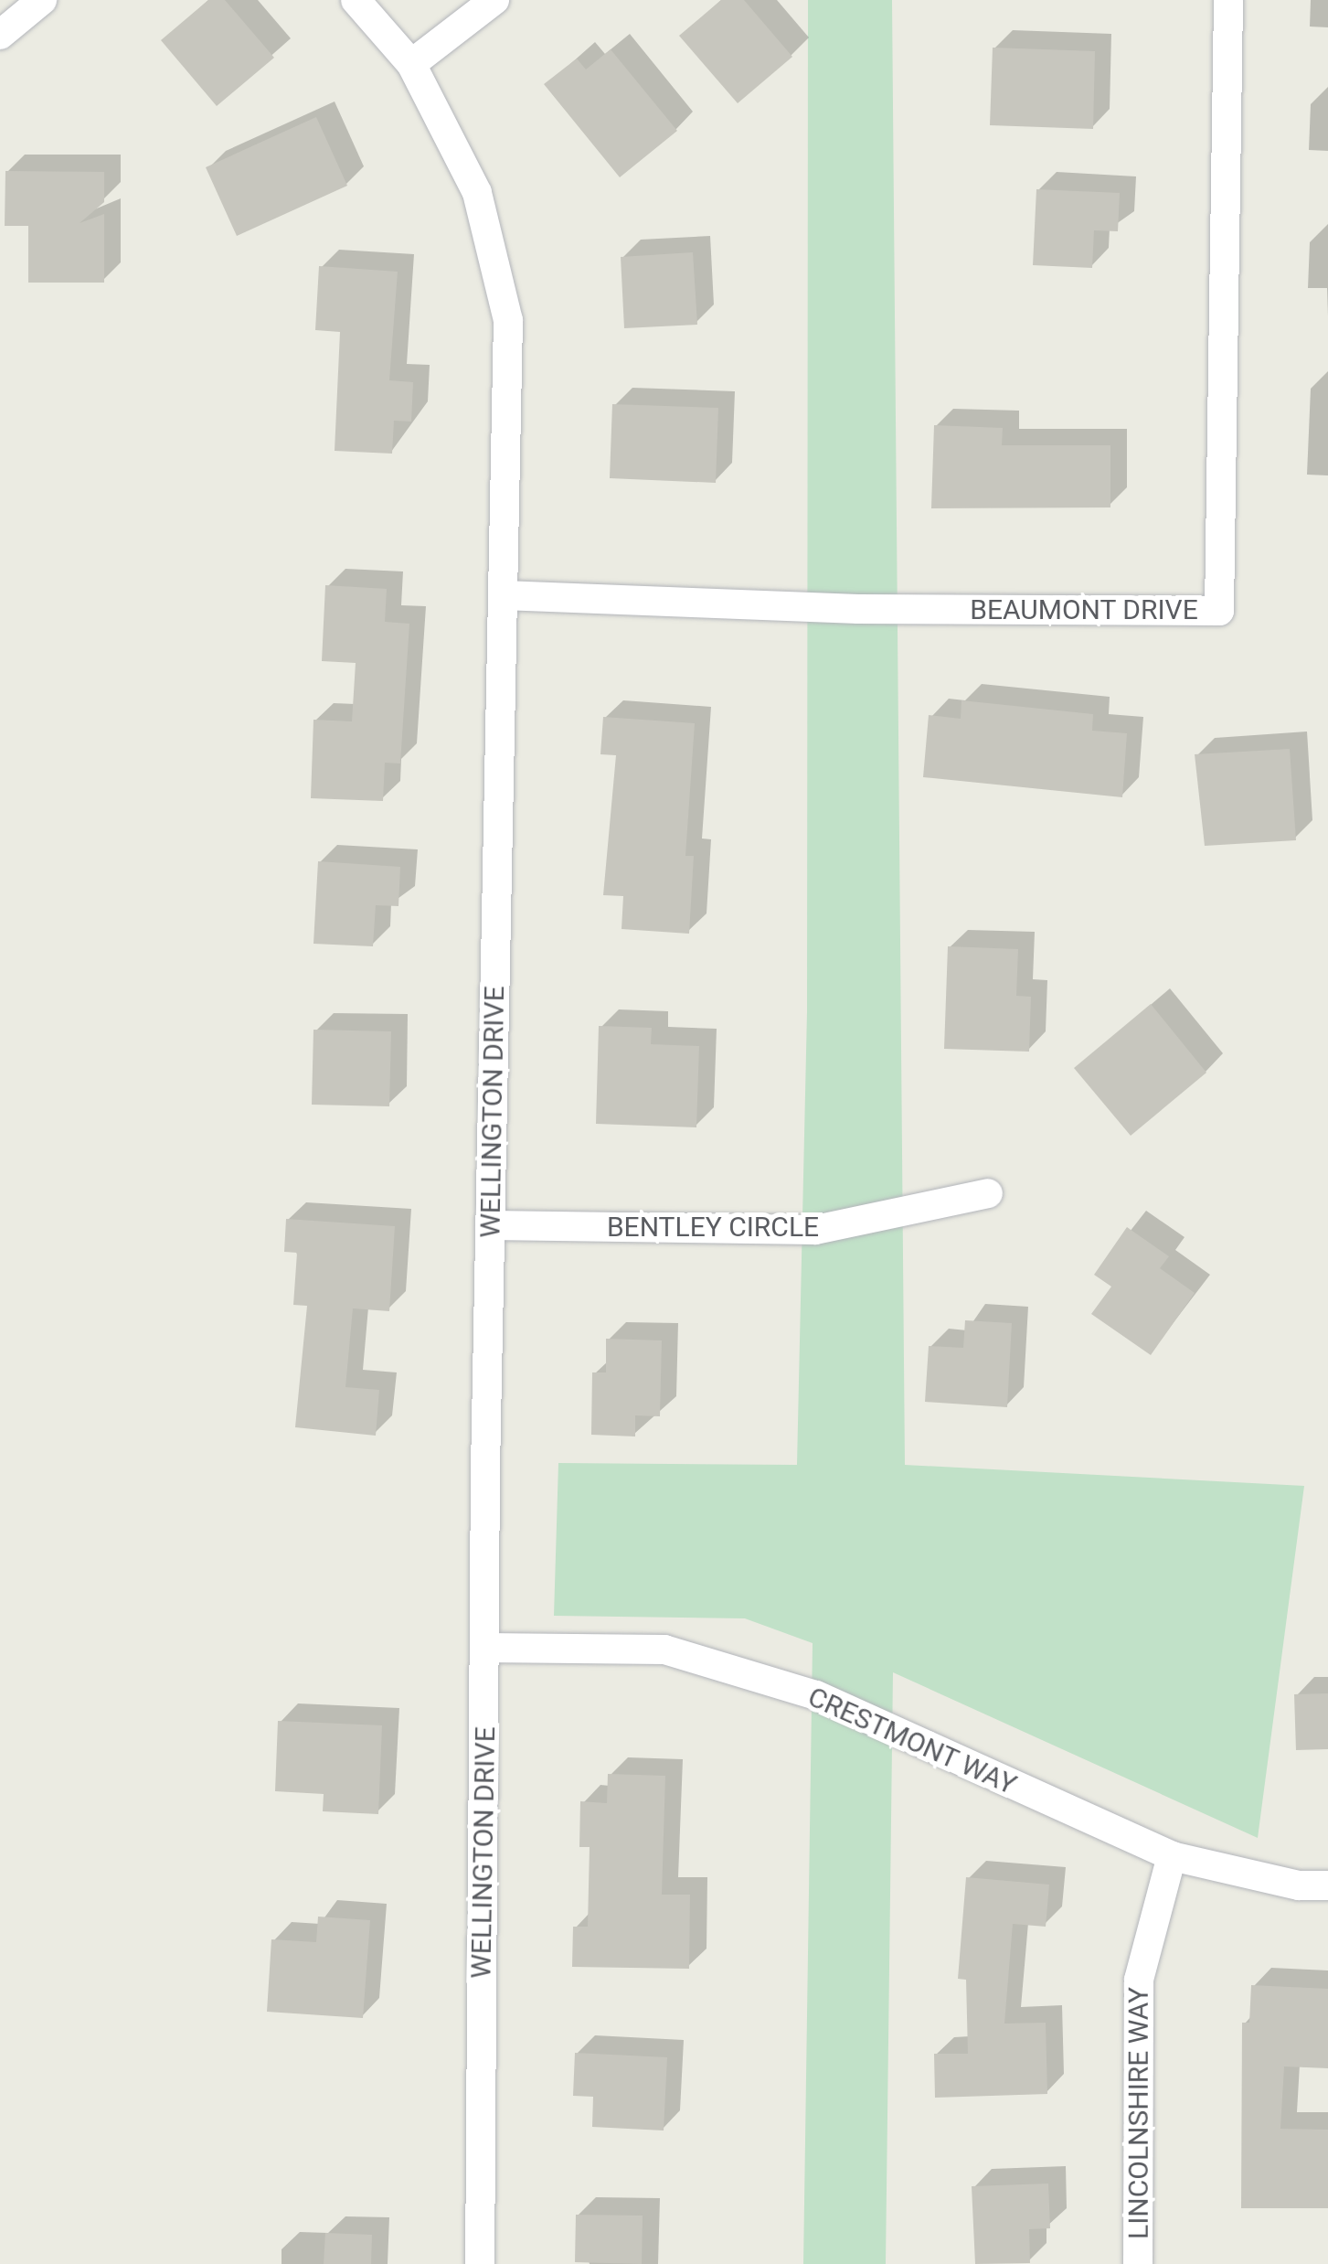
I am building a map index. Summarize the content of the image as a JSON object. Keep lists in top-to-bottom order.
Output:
{
  "streets": {
    "street": [
      "BEAUMONT DRIVE",
      "WELLINGTON DRIVE",
      "BENTLEY CIRCLE",
      "CRESTMONT WAY",
      "LINCOLNSHIRE WAY"
    ]
  },
  "crossings": [
    ["BEAUMONT DRIVE", "WELLINGTON DRIVE"],
    ["WELLINGTON DRIVE", "BENTLEY CIRCLE"],
    ["WELLINGTON DRIVE", "CRESTMONT WAY"],
    ["CRESTMONT WAY", "LINCOLNSHIRE WAY"]
  ]
}
